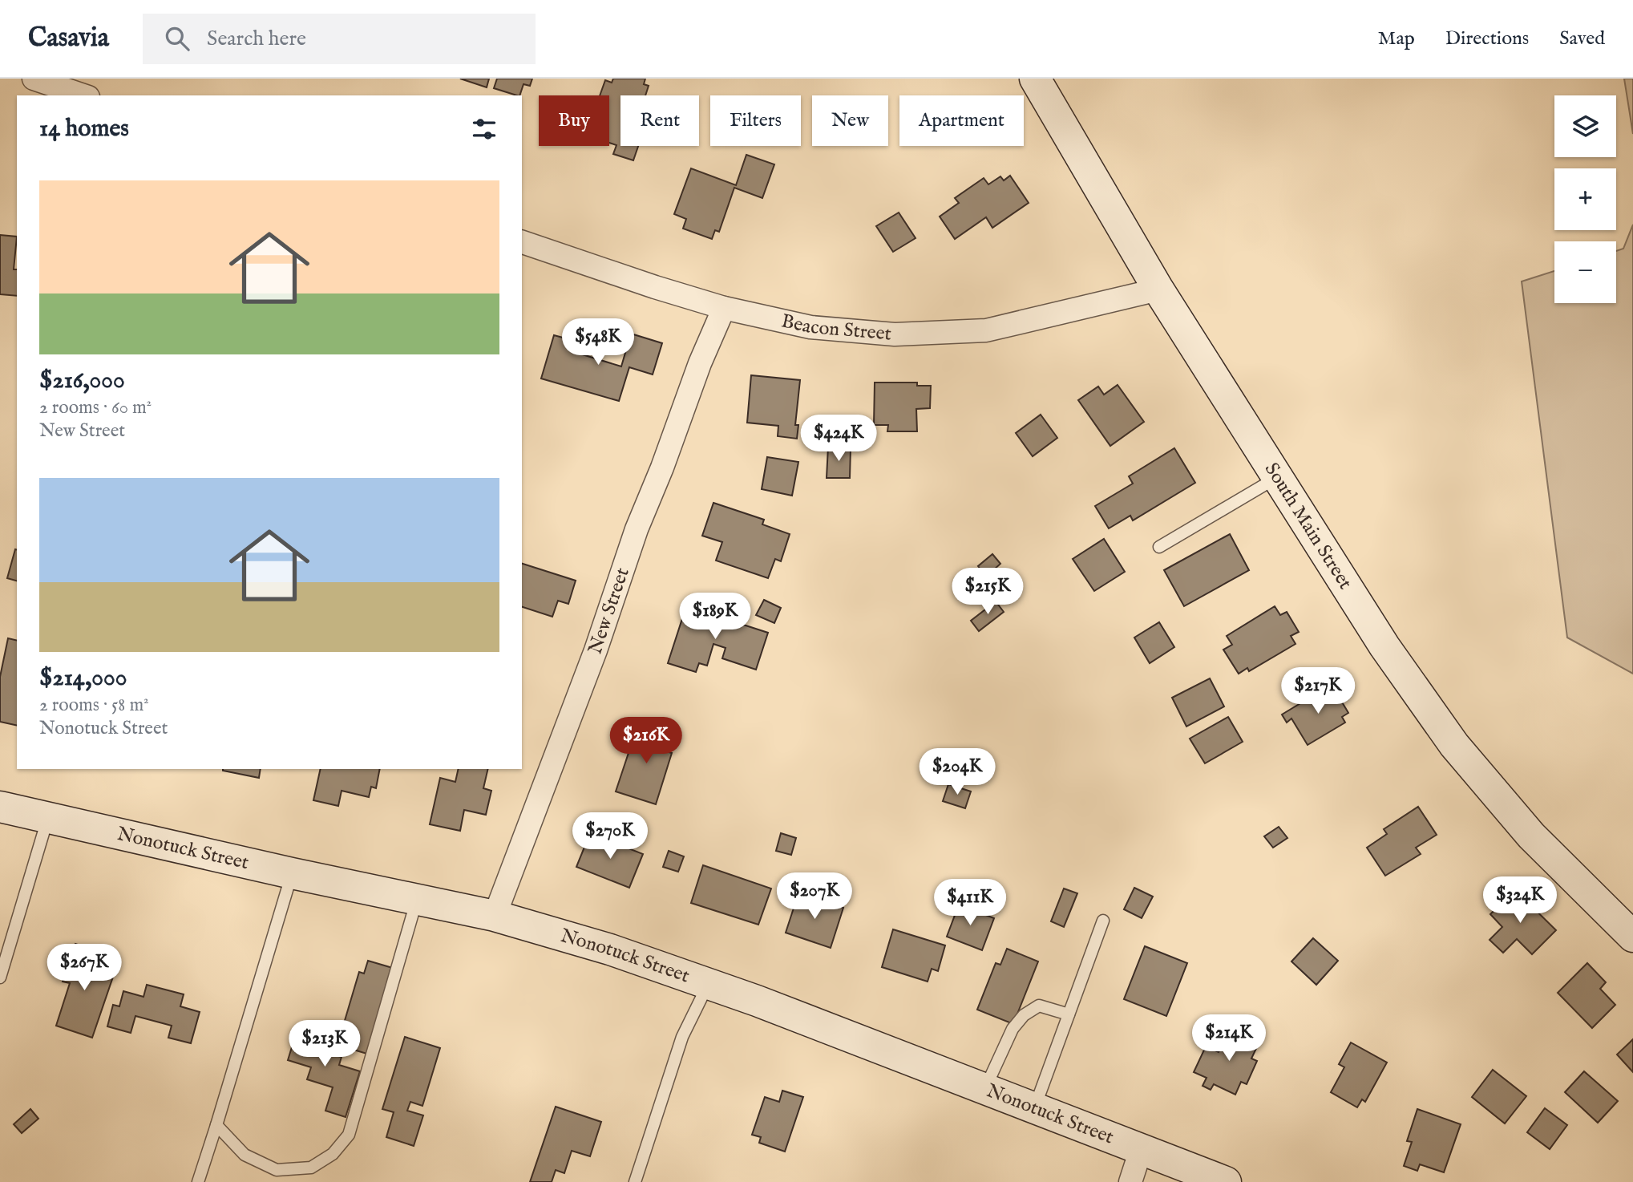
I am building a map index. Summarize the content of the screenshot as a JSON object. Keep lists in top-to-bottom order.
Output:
{
  "streets": {
    "main road": ["South Main Street", "Nonotuck Street"],
    "street": ["Beacon Street", "New Street"]
  },
  "crossings": [
    ["Beacon Street", "South Main Street"],
    ["Beacon Street", "New Street"],
    ["New Street", "Nonotuck Street"]
  ],
  "page": {
    "header": "Casavia",
    "search": "Search here",
    "nav": ["Map", "Directions", "Saved"],
    "map_buttons": ["+", "−"],
    "chip": [
      "Buy",
      "Rent",
      "Filters",
      "New",
      "Apartment"
    ],
    "heading": "14 homes",
    "list": [
      {
        "name": "$216,000",
        "note": "2 rooms · 60 m² · New Street"
      },
      {
        "name": "$214,000",
        "note": "2 rooms · 58 m² · Nonotuck Street"
      }
    ],
    "price": [
      "$548K",
      "$424K",
      "$215K",
      "$189K",
      "$217K",
      "$216K",
      "$204K",
      "$270K",
      "$207K",
      "$324K",
      "$411K",
      "$267K",
      "$214K",
      "$213K"
    ]
  }
}
